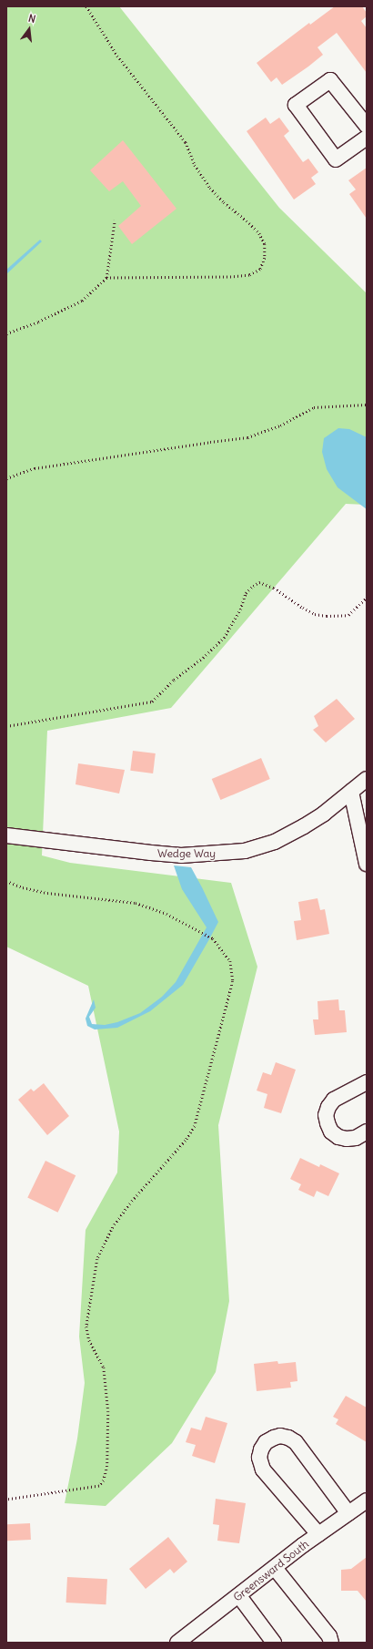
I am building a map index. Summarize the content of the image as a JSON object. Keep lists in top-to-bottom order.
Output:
{
  "streets": {
    "street": ["Wedge Way", "Greensward South"]
  },
  "north": "top"
}
